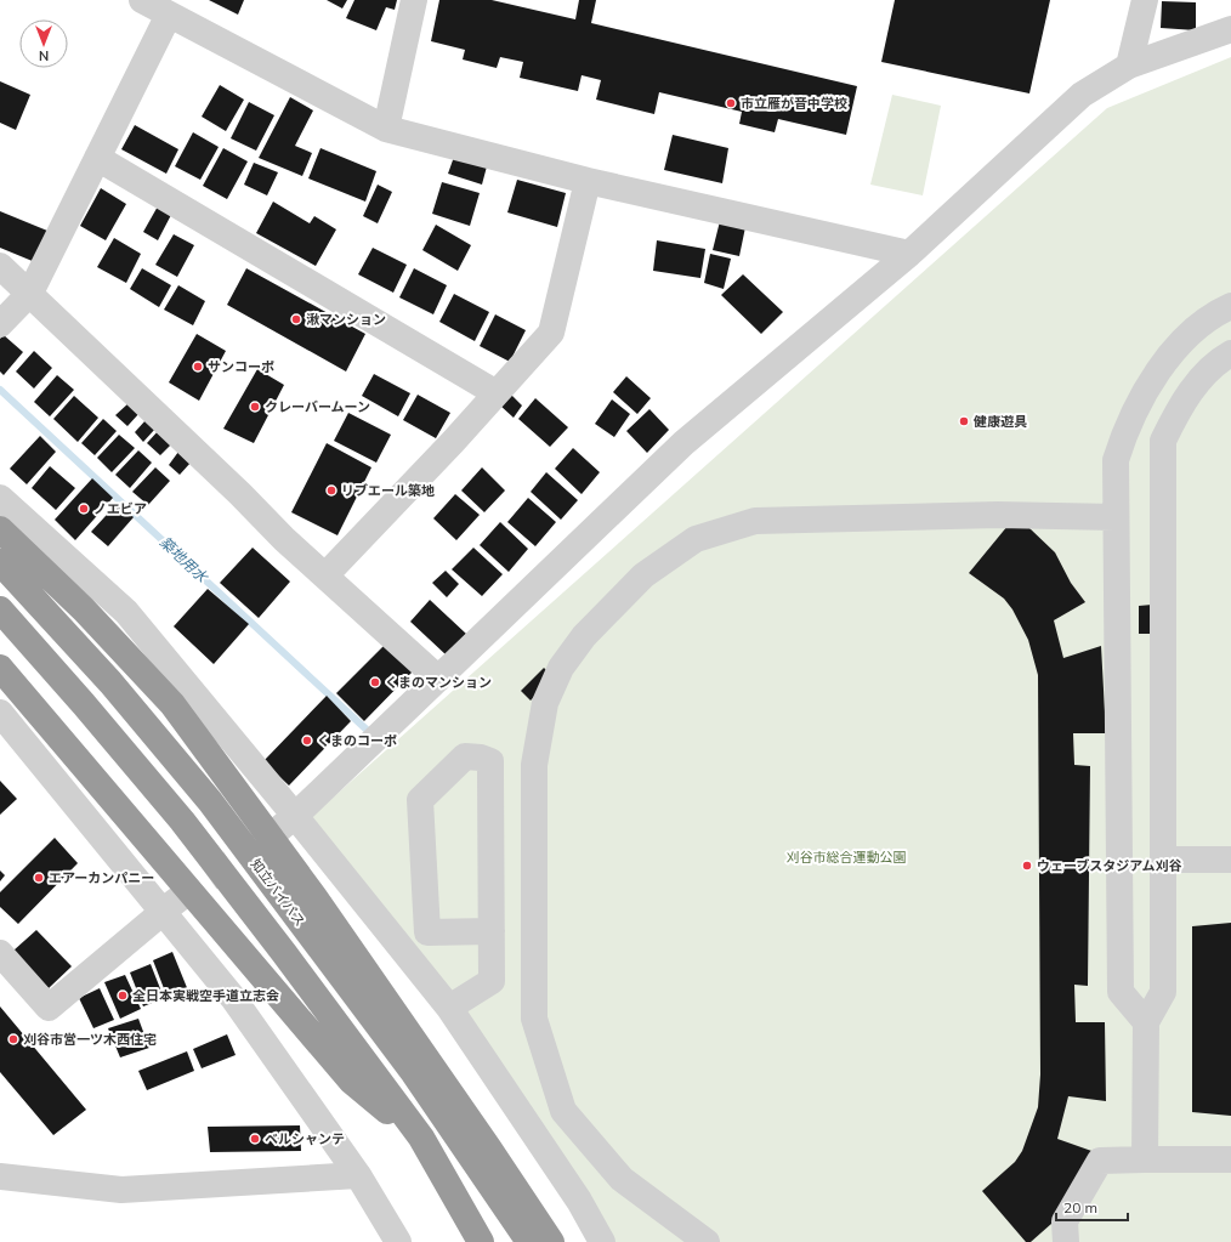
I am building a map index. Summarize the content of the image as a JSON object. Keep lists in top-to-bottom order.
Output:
{
  "streets": {
    "highway": ["知立バイパス"]
  },
  "water": ["築地用水"],
  "parks": ["刈谷市総合運動公園"],
  "places": [
    "市立雁が音中学校",
    "湫マンション",
    "サンコーポ",
    "クレーバームーン",
    "健康遊具",
    "リブエール築地",
    "ノエビア",
    "くまのマンション",
    "くまのコーポ",
    "ウェーブスタジアム刈谷",
    "エアーカンパニー",
    "全日本実戦空手道立志会",
    "刈谷市営一ツ木西住宅",
    "ベルシャンテ"
  ],
  "scale_bar": "20 m",
  "north": "bottom"
}
